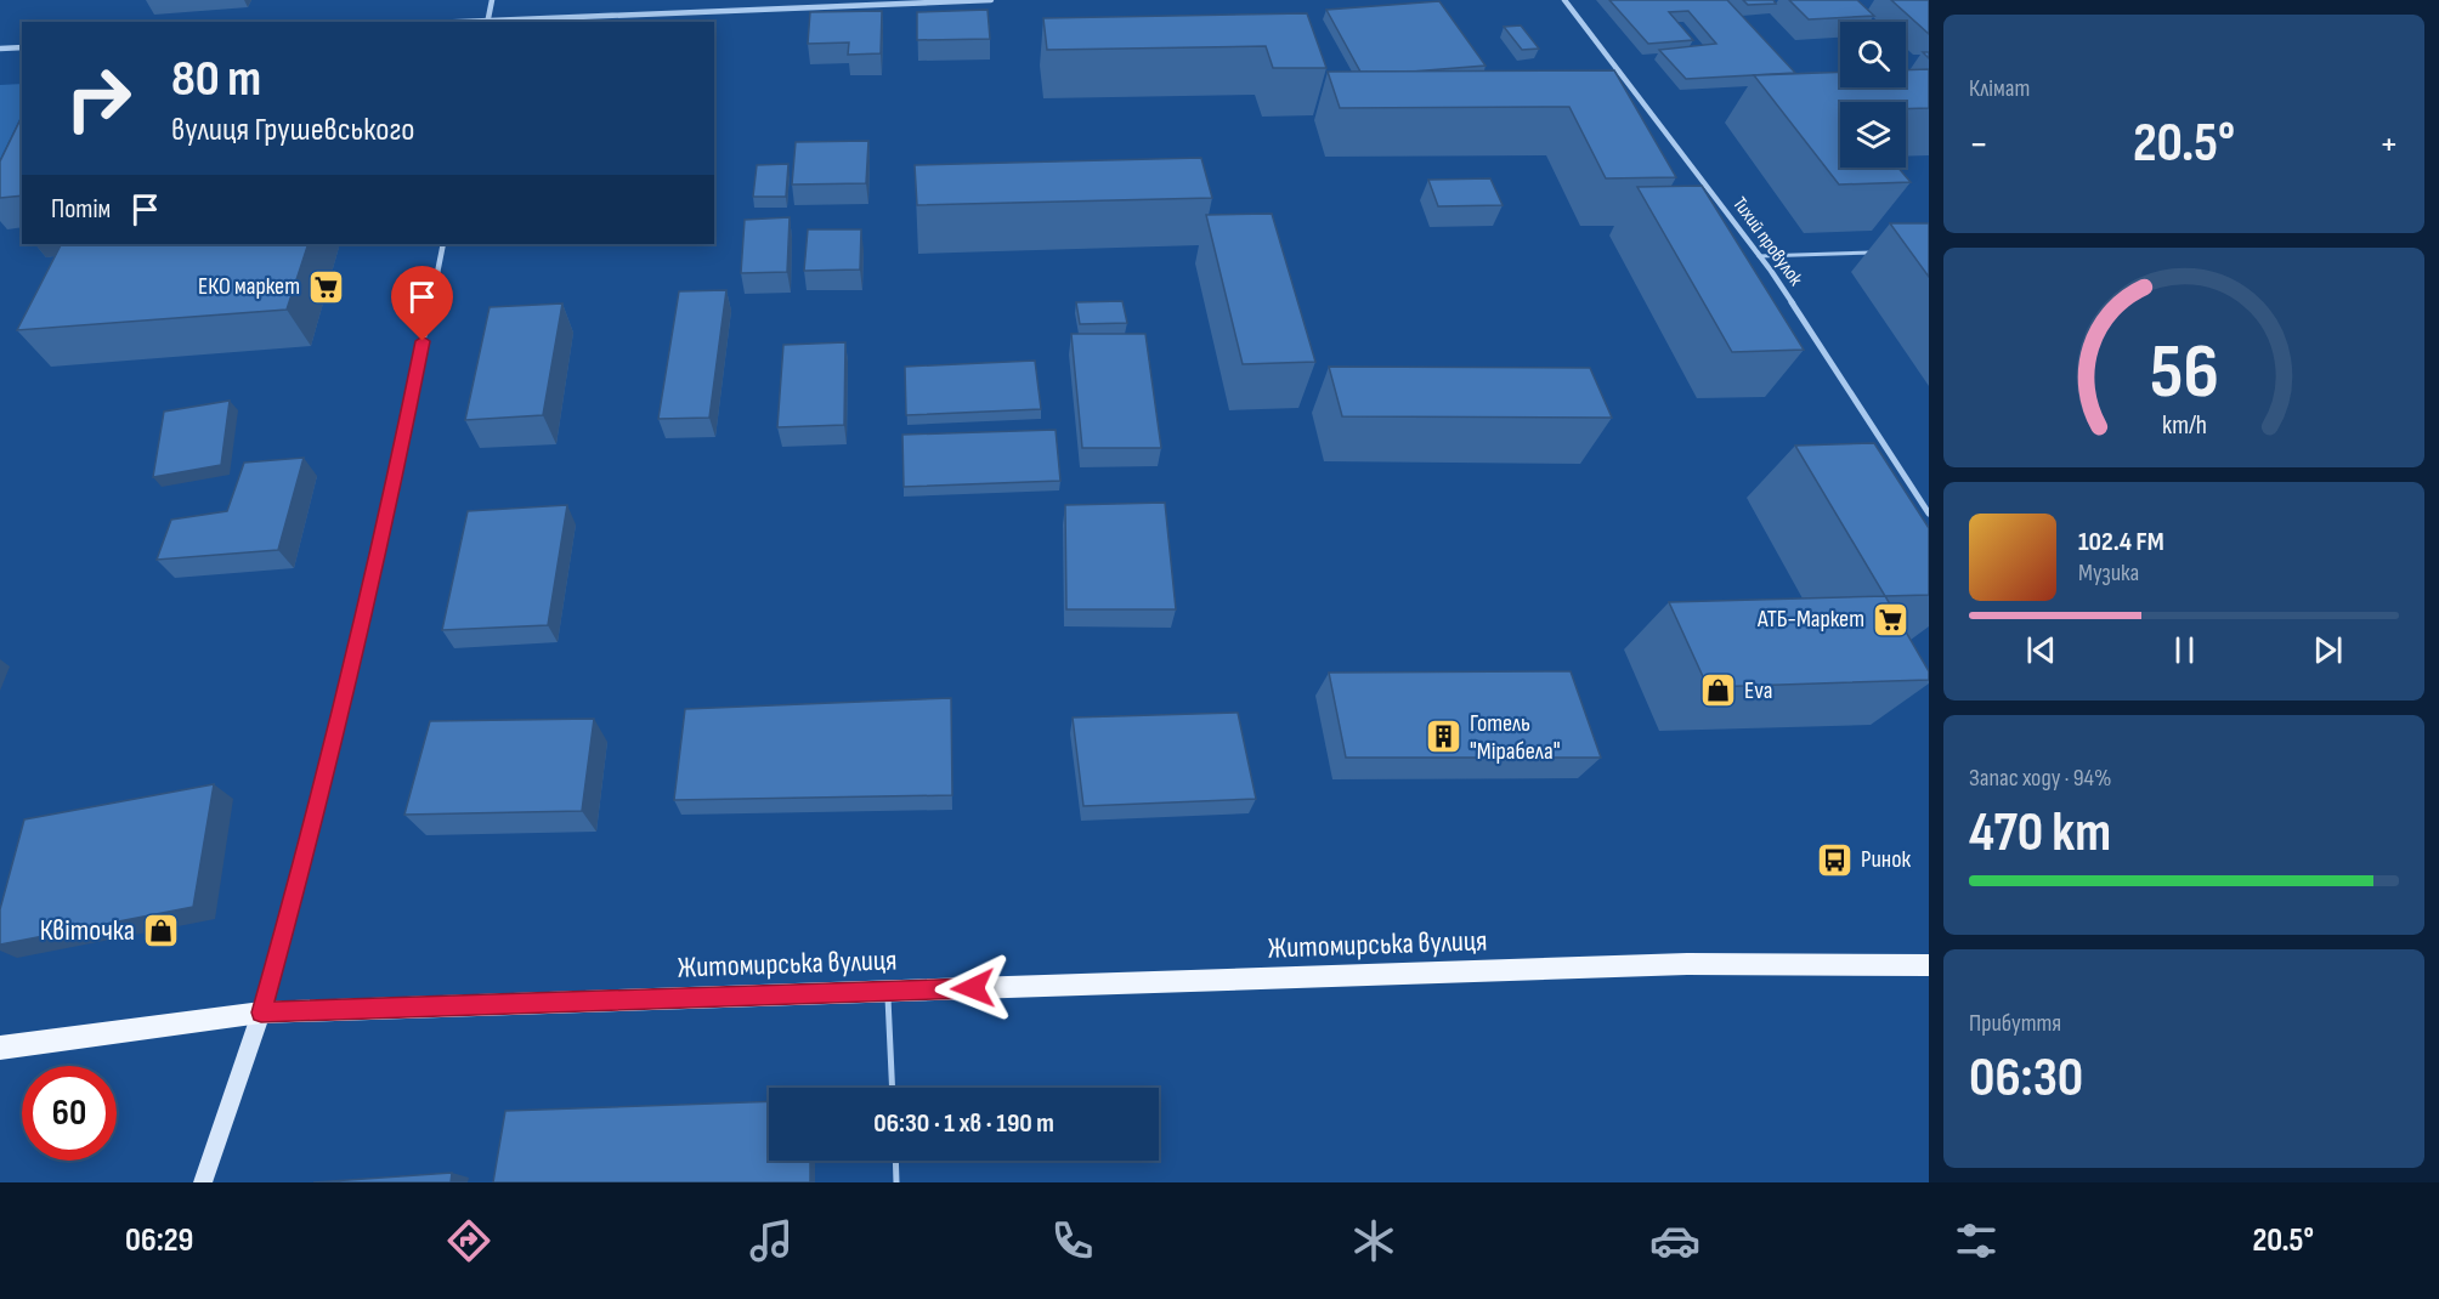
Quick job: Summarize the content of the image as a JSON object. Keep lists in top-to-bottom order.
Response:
{
  "streets": {
    "main road": ["Житомирська вулиця"],
    "street": ["Тихий провулок"]
  },
  "places": {
    "supermarket": ["ЕКО маркет", "АТБ-Маркет"],
    "shop": ["Eva", "Квіточка"],
    "building": ["Готель \"Мірабела\""],
    "bus stop": ["Ринок"]
  },
  "page": {
    "tile": [
      "Клімат",
      ["Запас ходу · 94%", "470 km"],
      ["Прибуття", "06:30"]
    ],
    "turn": ["80 m", "вулиця Грушевського"],
    "heat": ["−", "20.5°", "+"],
    "then": "Потім",
    "song": ["102.4 FM", "Музика"],
    "limit": "60",
    "trip": "06:30 · 1 хв · 190 m",
    "tabs": ["06:29", "20.5°"],
    "gauge": ["56", "km/h"]
  }
}
